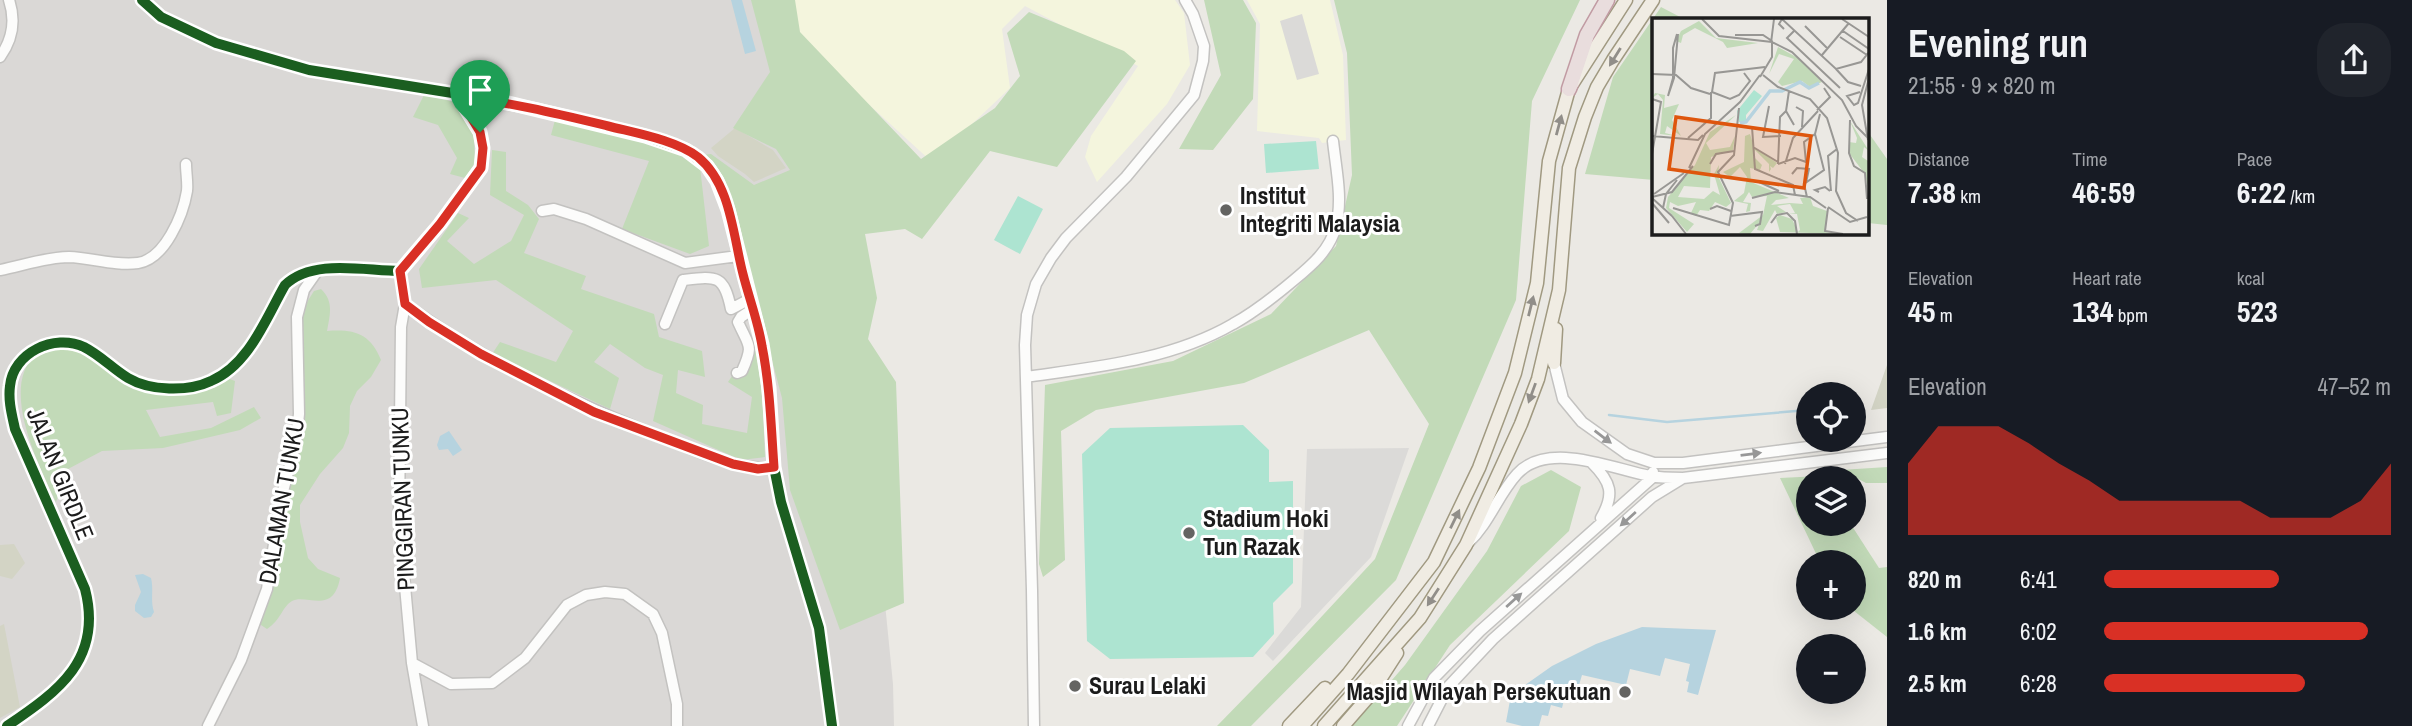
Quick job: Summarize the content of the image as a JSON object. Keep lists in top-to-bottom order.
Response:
{
  "streets": {
    "street": ["JALAN GIRDLE", "PINGGIRAN TUNKU", "DALAMAN TUNKU"]
  },
  "crossings": [
    ["JALAN GIRDLE", "PINGGIRAN TUNKU"],
    ["JALAN GIRDLE", "DALAMAN TUNKU"]
  ],
  "places": [
    "Institut Integriti Malaysia",
    "Stadium Hoki Tun Razak",
    "Surau Lelaki",
    "Masjid Wilayah Persekutuan"
  ],
  "page": {
    "heading": ["Evening run", "21:55 · 9 × 820 m"],
    "stats": [
      ["Distance", "7.38 km"],
      ["Time", "46:59"],
      ["Pace", "6:22 /km"],
      ["Elevation", "45 m"],
      ["Heart rate", "134 bpm"],
      ["kcal", "523"]
    ],
    "chart": ["Elevation", "47–52 m"],
    "map_buttons": ["+", "−"],
    "list": [
      {
        "name": "820 m",
        "note": "6:41"
      },
      {
        "name": "1.6 km",
        "note": "6:02"
      },
      {
        "name": "2.5 km",
        "note": "6:28"
      }
    ]
  }
}
